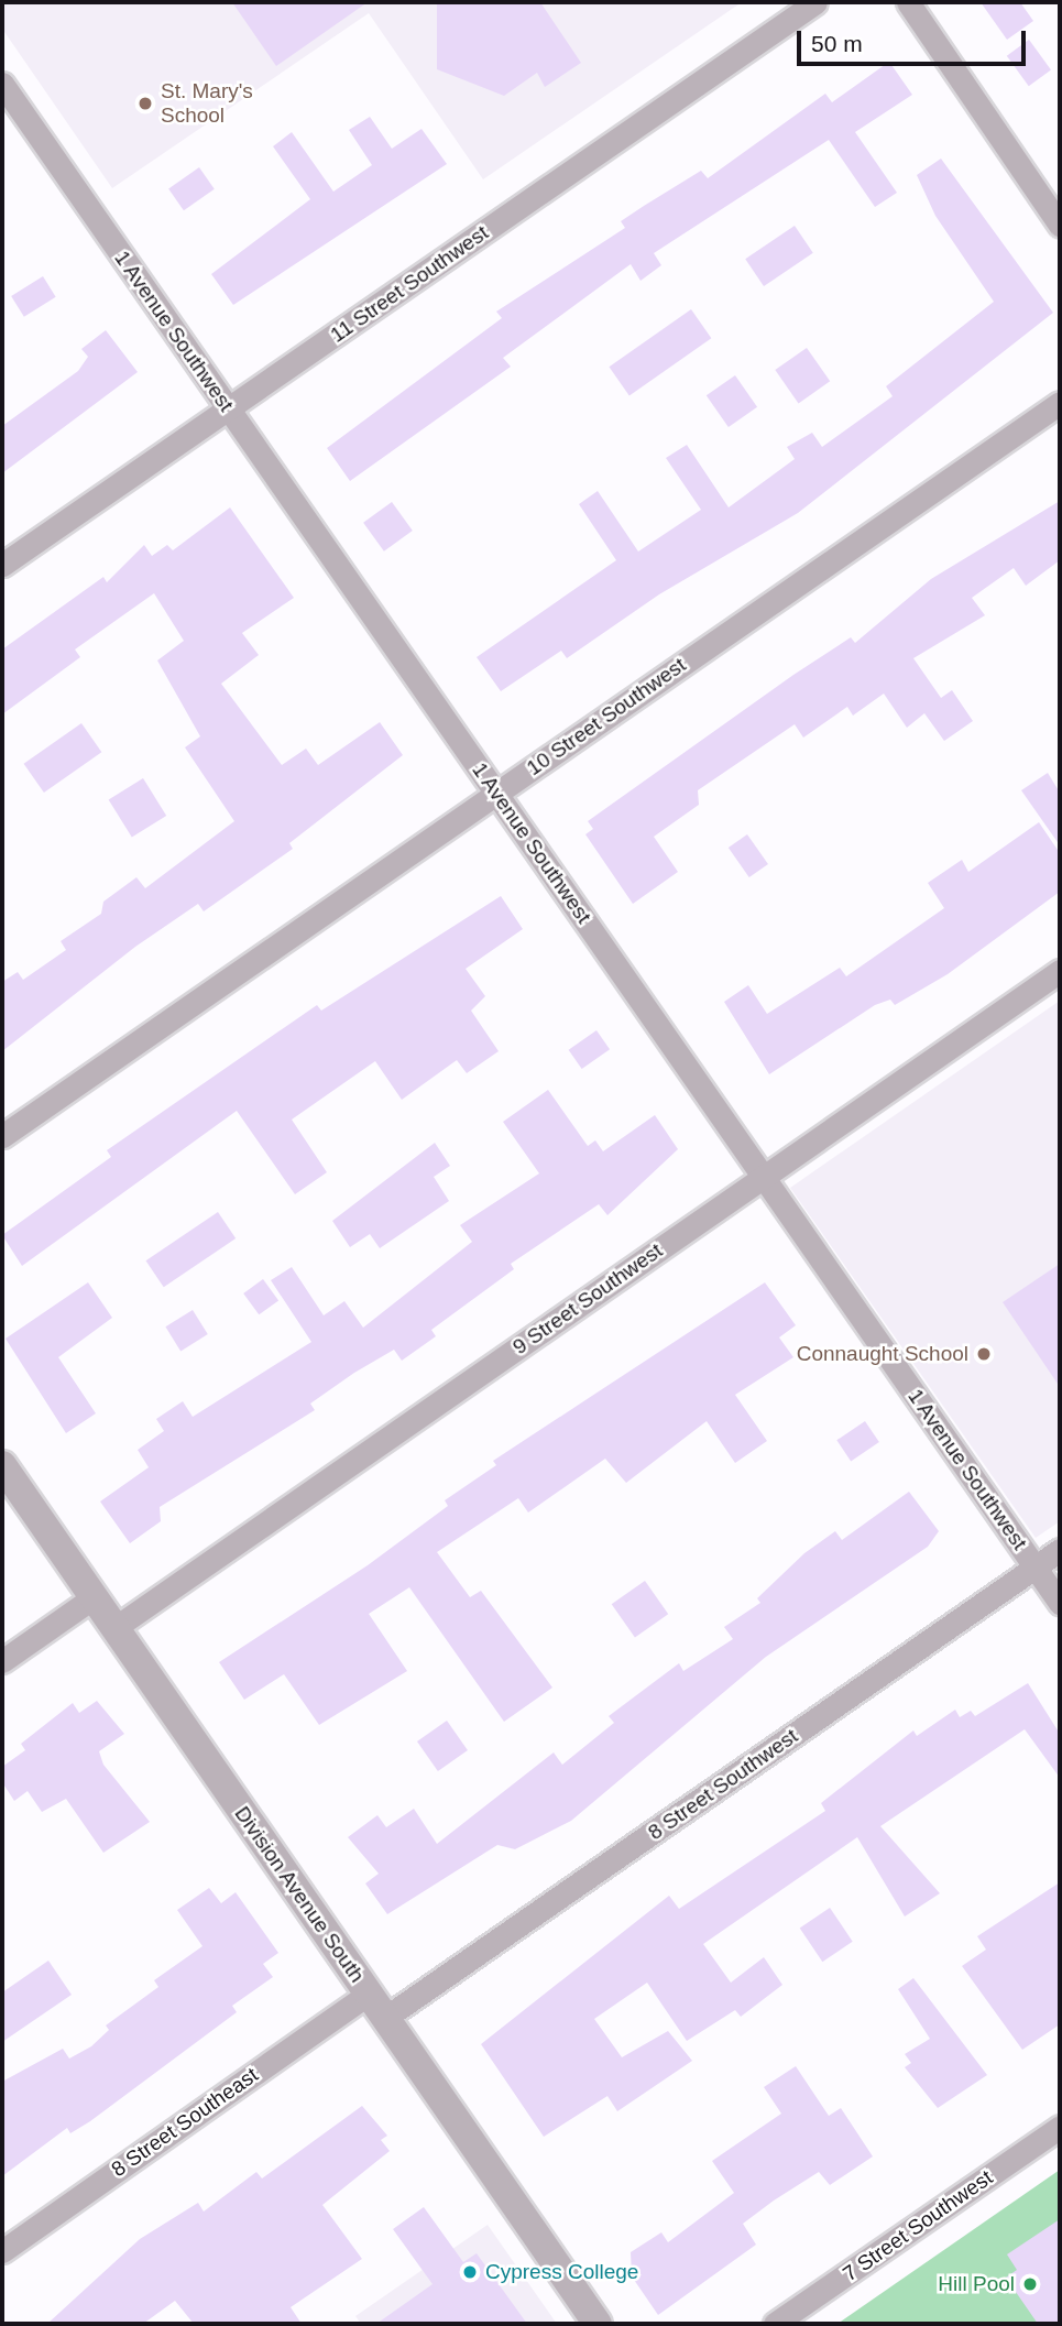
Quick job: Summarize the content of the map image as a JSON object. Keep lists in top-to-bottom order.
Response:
{
  "streets": {
    "street": [
      "11 Street Southwest",
      "1 Avenue Southwest",
      "10 Street Southwest",
      "9 Street Southwest",
      "8 Street Southwest",
      "Division Avenue South",
      "8 Street Southeast",
      "7 Street Southwest"
    ]
  },
  "crossings": [
    ["11 Street Southwest", "1 Avenue Southwest"],
    ["1 Avenue Southwest", "10 Street Southwest"],
    ["1 Avenue Southwest", "9 Street Southwest"],
    ["1 Avenue Southwest", "8 Street Southwest"],
    ["9 Street Southwest", "Division Avenue South"],
    ["8 Street Southwest", "Division Avenue South"],
    ["Division Avenue South", "8 Street Southeast"]
  ],
  "places": [
    "St. Mary's School",
    "Connaught School",
    "Cypress College",
    "Hill Pool"
  ],
  "scale_bar": "50 m"
}
